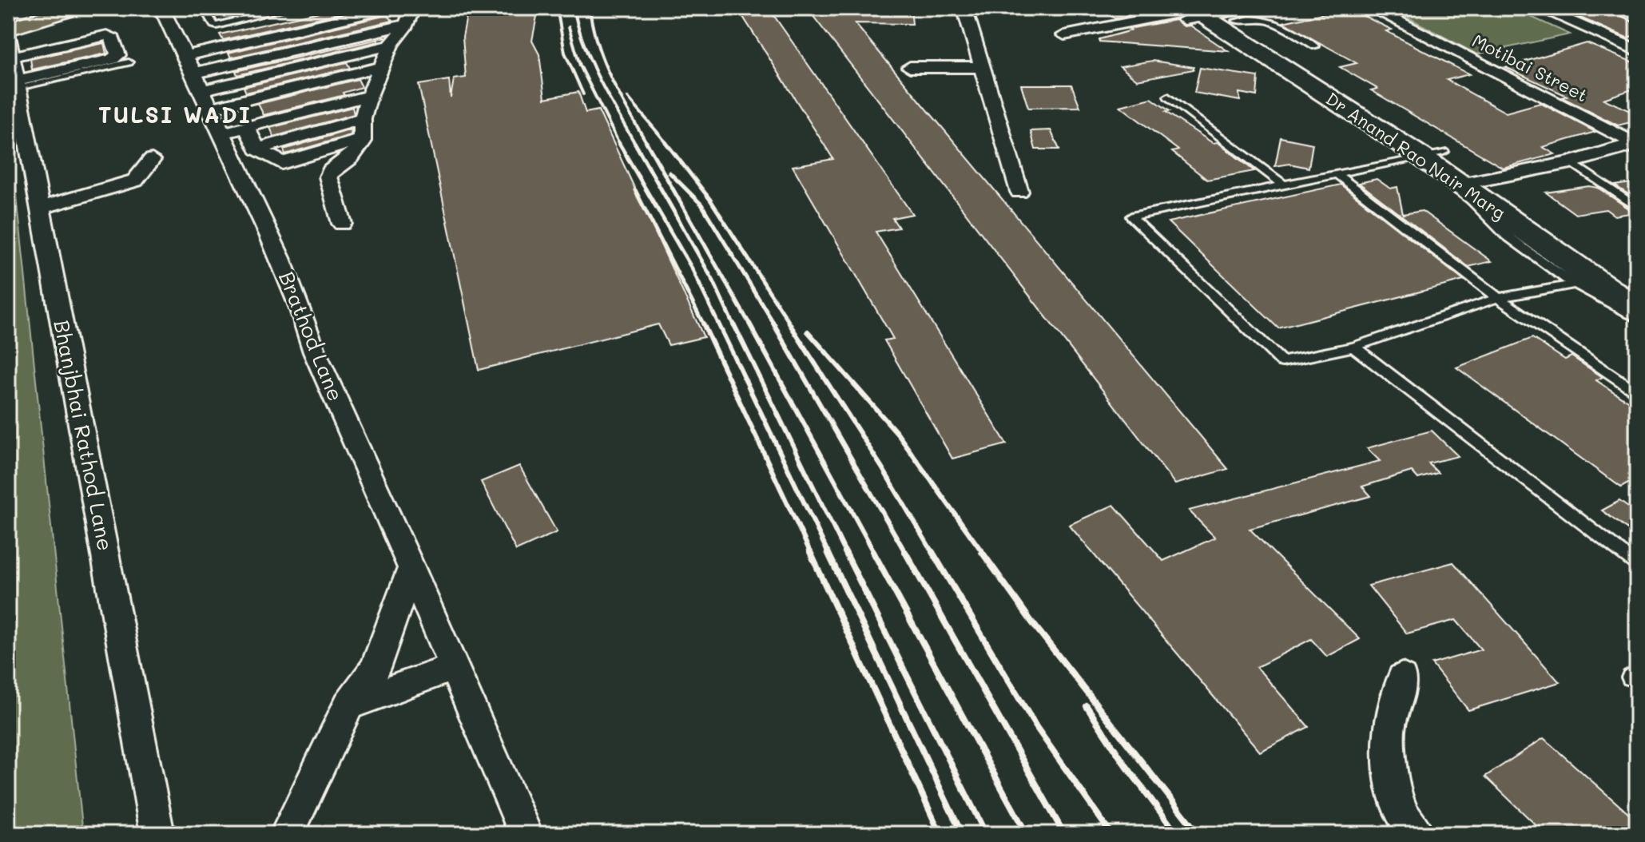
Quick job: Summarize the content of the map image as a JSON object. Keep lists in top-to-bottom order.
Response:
{
  "streets": {
    "main road": ["Dr Anand Rao Nair Marg"],
    "street": ["Motibai Street", "Brathod Lane", "Bhanjbhai Rathod Lane"]
  },
  "districts": ["TULSI WADI"]
}
